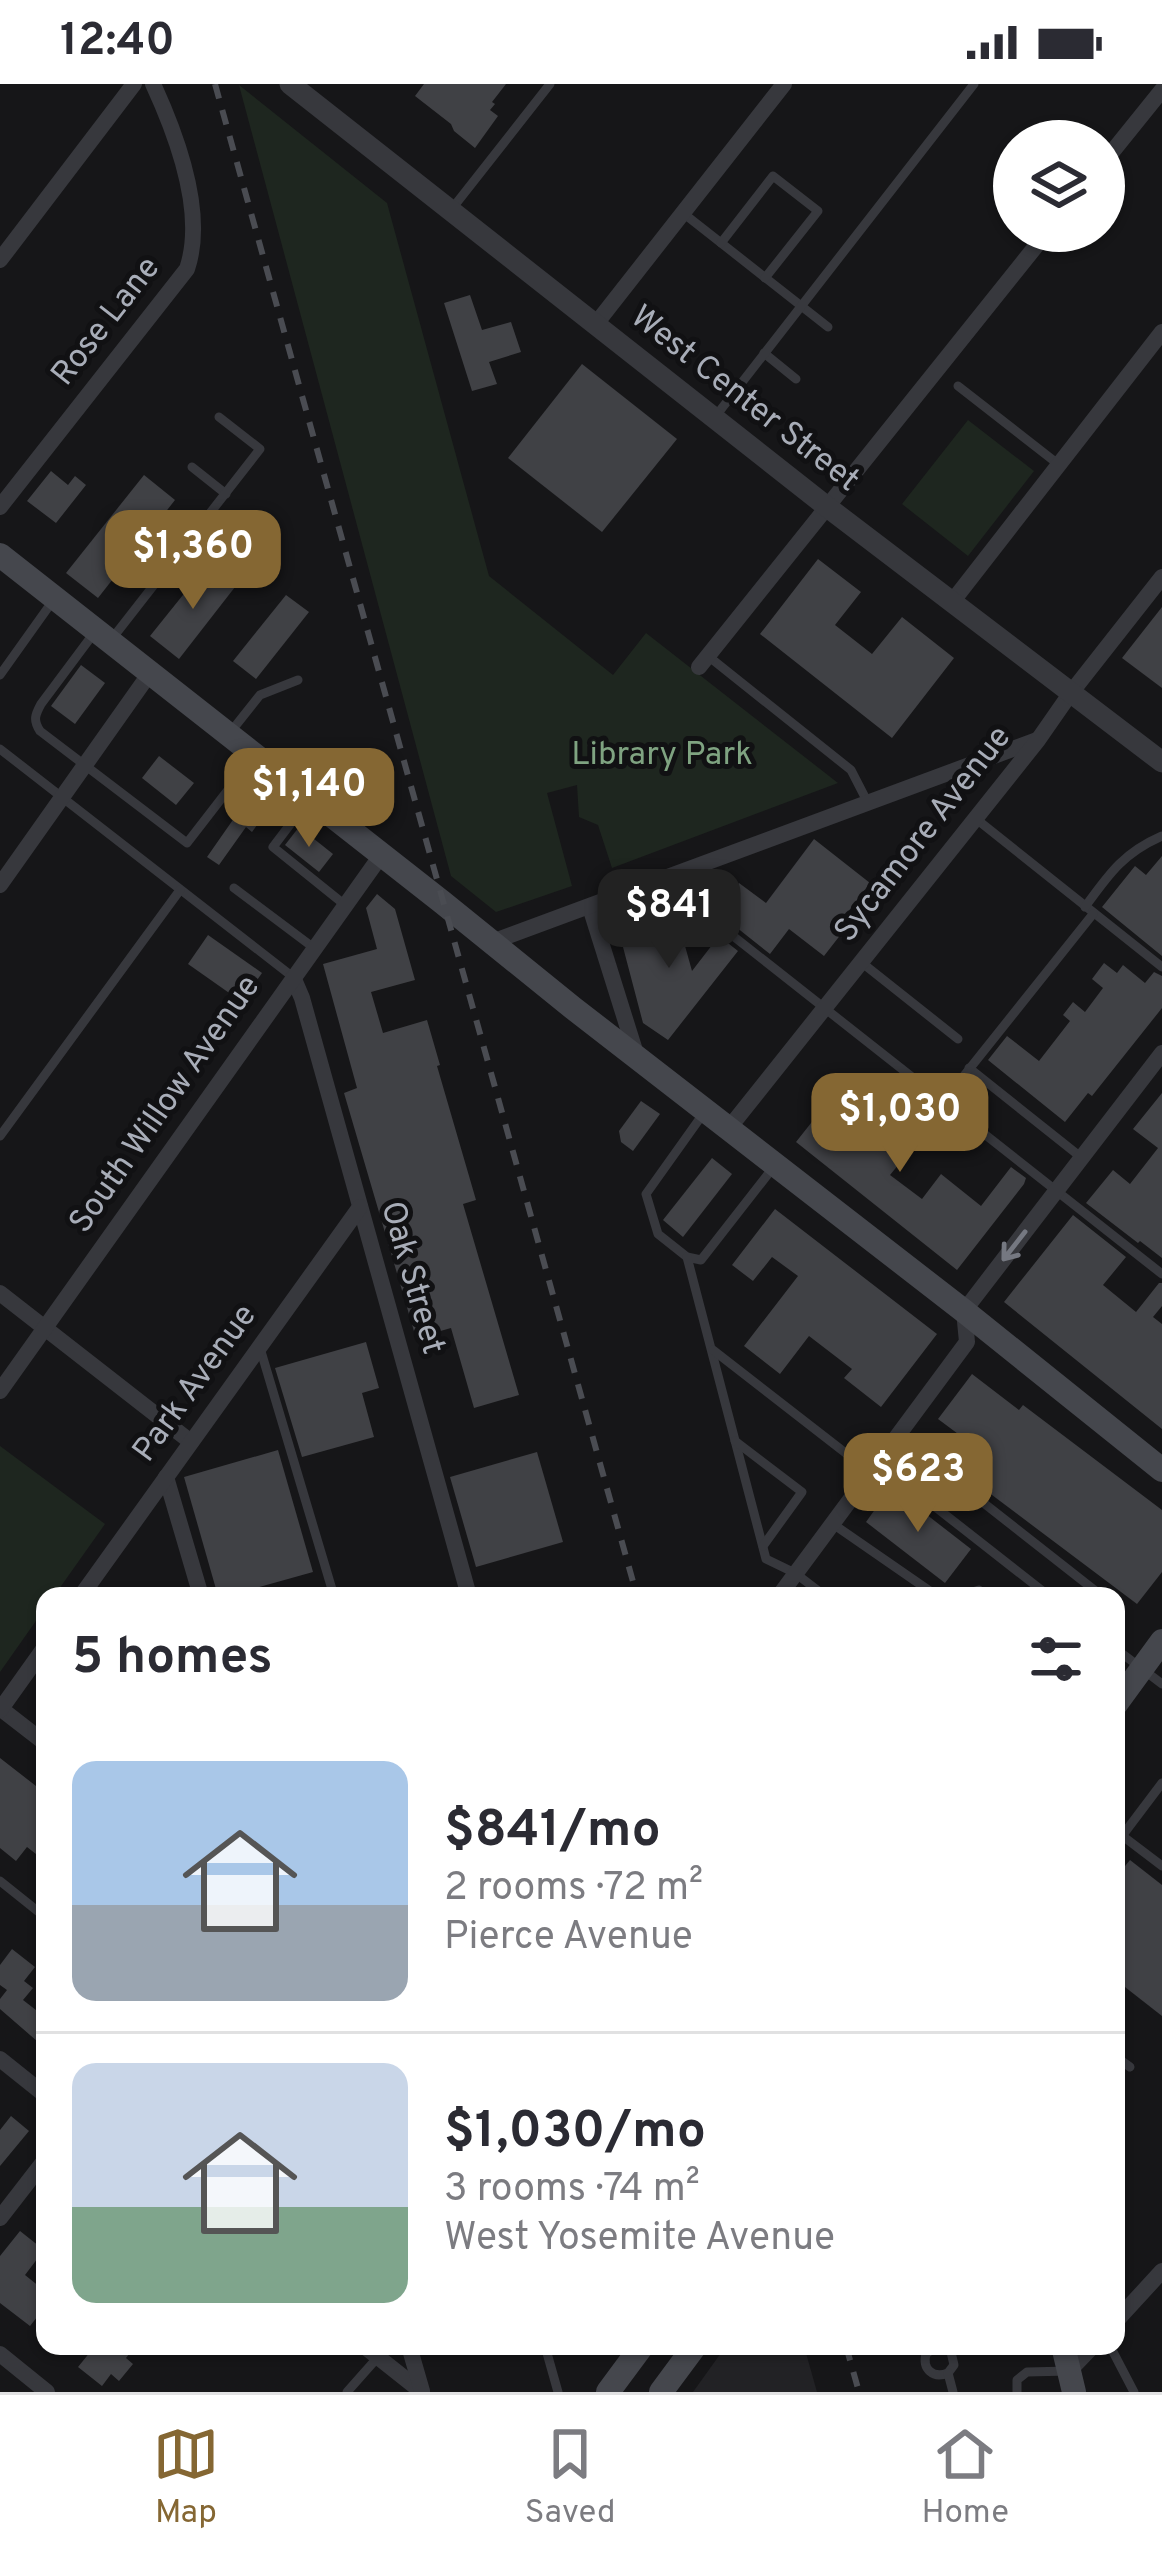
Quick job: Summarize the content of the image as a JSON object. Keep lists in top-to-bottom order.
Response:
{
  "streets": {
    "street": [
      "Rose Lane",
      "West Center Street",
      "Sycamore Avenue",
      "South Willow Avenue",
      "Oak Street",
      "Park Avenue"
    ]
  },
  "crossings": [
    ["West Center Street", "Sycamore Avenue"],
    ["South Willow Avenue", "Oak Street"],
    ["Oak Street", "Park Avenue"]
  ],
  "parks": ["Library Park"],
  "page": {
    "status": "12:40",
    "price": [
      "$1,360",
      "$1,140",
      "$841",
      "$1,030",
      "$623"
    ],
    "heading": "5 homes",
    "list": [
      {
        "name": "$841/mo",
        "note": "2 rooms · 72 m² · Pierce Avenue"
      },
      {
        "name": "$1,030/mo",
        "note": "3 rooms · 74 m² · West Yosemite Avenue"
      }
    ],
    "tabs": ["Map", "Saved", "Home"]
  }
}
